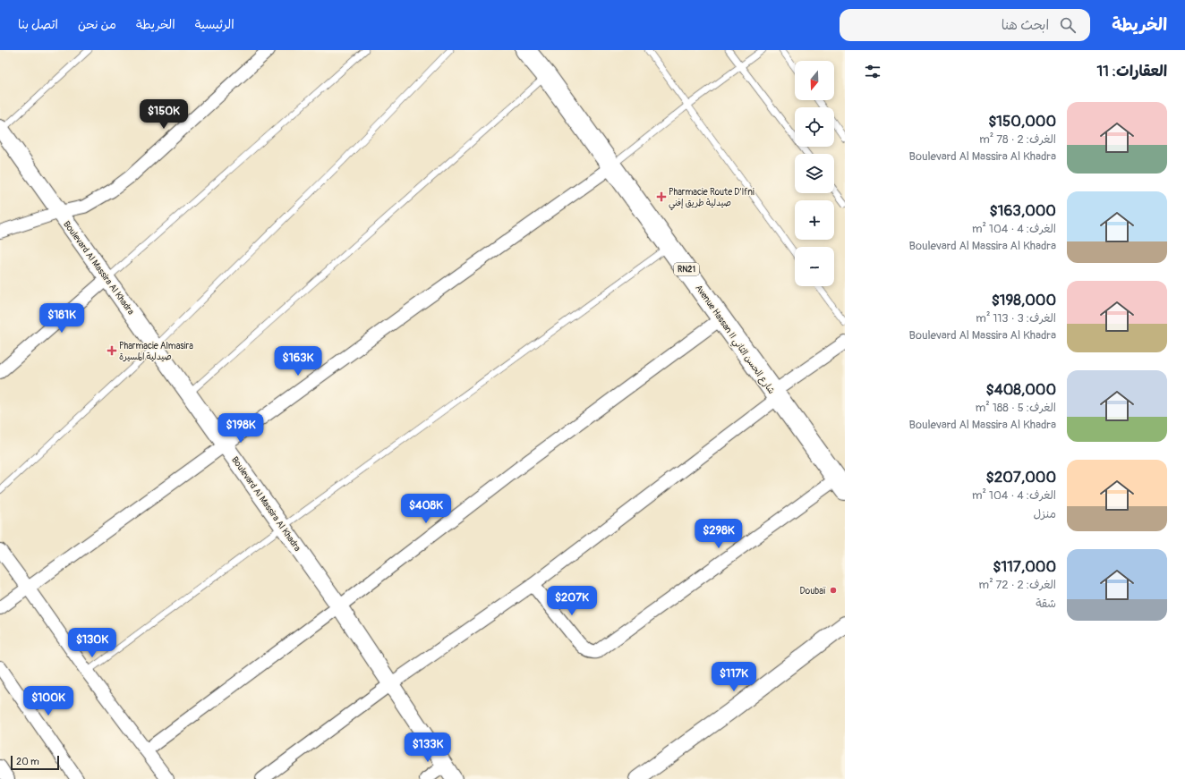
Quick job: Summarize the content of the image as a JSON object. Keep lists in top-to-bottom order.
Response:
{
  "streets": {
    "main road": ["RN21", "Avenue Hassan II شارع الحسن الثاني"],
    "street": ["Boulevard Al Massira Al Khadra"]
  },
  "places": {
    "health": ["Pharmacie Route D'Ifni صيدلية طريق إفني", "Pharmacie Almasira صيدلية المسيرة"],
    "other": ["Doubaï"]
  },
  "scale_bar": "20 m",
  "north": "bottom",
  "page": {
    "header": "الخريطة",
    "search": "ابحث هنا",
    "nav": [
      "الرئيسية",
      "الخريطة",
      "من نحن",
      "اتصل بنا"
    ],
    "heading": "العقارات: 11",
    "map_buttons": ["+", "−"],
    "list": [
      {
        "name": "$150,000",
        "note": "الغرف: 2 · 78 m² · Boulevard Al Massira Al Khadra"
      },
      {
        "name": "$163,000",
        "note": "الغرف: 4 · 104 m² · Boulevard Al Massira Al Khadra"
      },
      {
        "name": "$198,000",
        "note": "الغرف: 3 · 113 m² · Boulevard Al Massira Al Khadra"
      },
      {
        "name": "$408,000",
        "note": "الغرف: 5 · 188 m² · Boulevard Al Massira Al Khadra"
      },
      {
        "name": "$207,000",
        "note": "الغرف: 4 · 104 m² · منزل"
      },
      {
        "name": "$117,000",
        "note": "الغرف: 2 · 72 m² · شقة"
      }
    ],
    "price": [
      "$150K",
      "$181K",
      "$163K",
      "$198K",
      "$408K",
      "$298K",
      "$207K",
      "$130K",
      "$117K",
      "$100K",
      "$133K"
    ],
    "scale": "20 m"
  }
}
